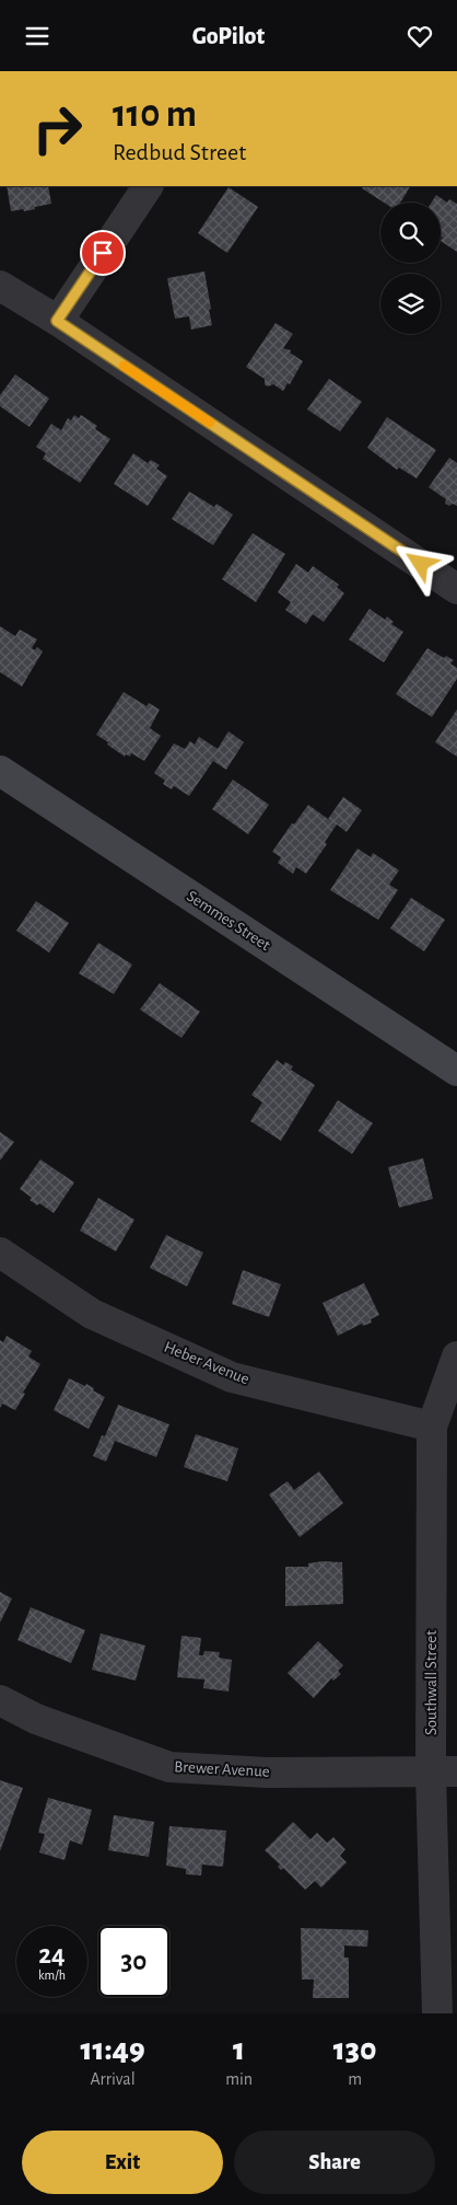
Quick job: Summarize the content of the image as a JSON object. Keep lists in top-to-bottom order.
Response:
{
  "streets": {
    "main road": ["Semmes Street"],
    "street": ["Heber Avenue", "Southwall Street", "Brewer Avenue"]
  },
  "crossings": [
    ["Heber Avenue", "Southwall Street"],
    ["Southwall Street", "Brewer Avenue"]
  ],
  "page": {
    "header": "GoPilot",
    "turn": ["110 m", "Redbud Street"],
    "speed": "24 km/h",
    "limit": "30",
    "eta": [
      "11:49",
      "Arrival",
      "1",
      "min",
      "130",
      "m"
    ],
    "buttons": ["Exit", "Share"]
  }
}
